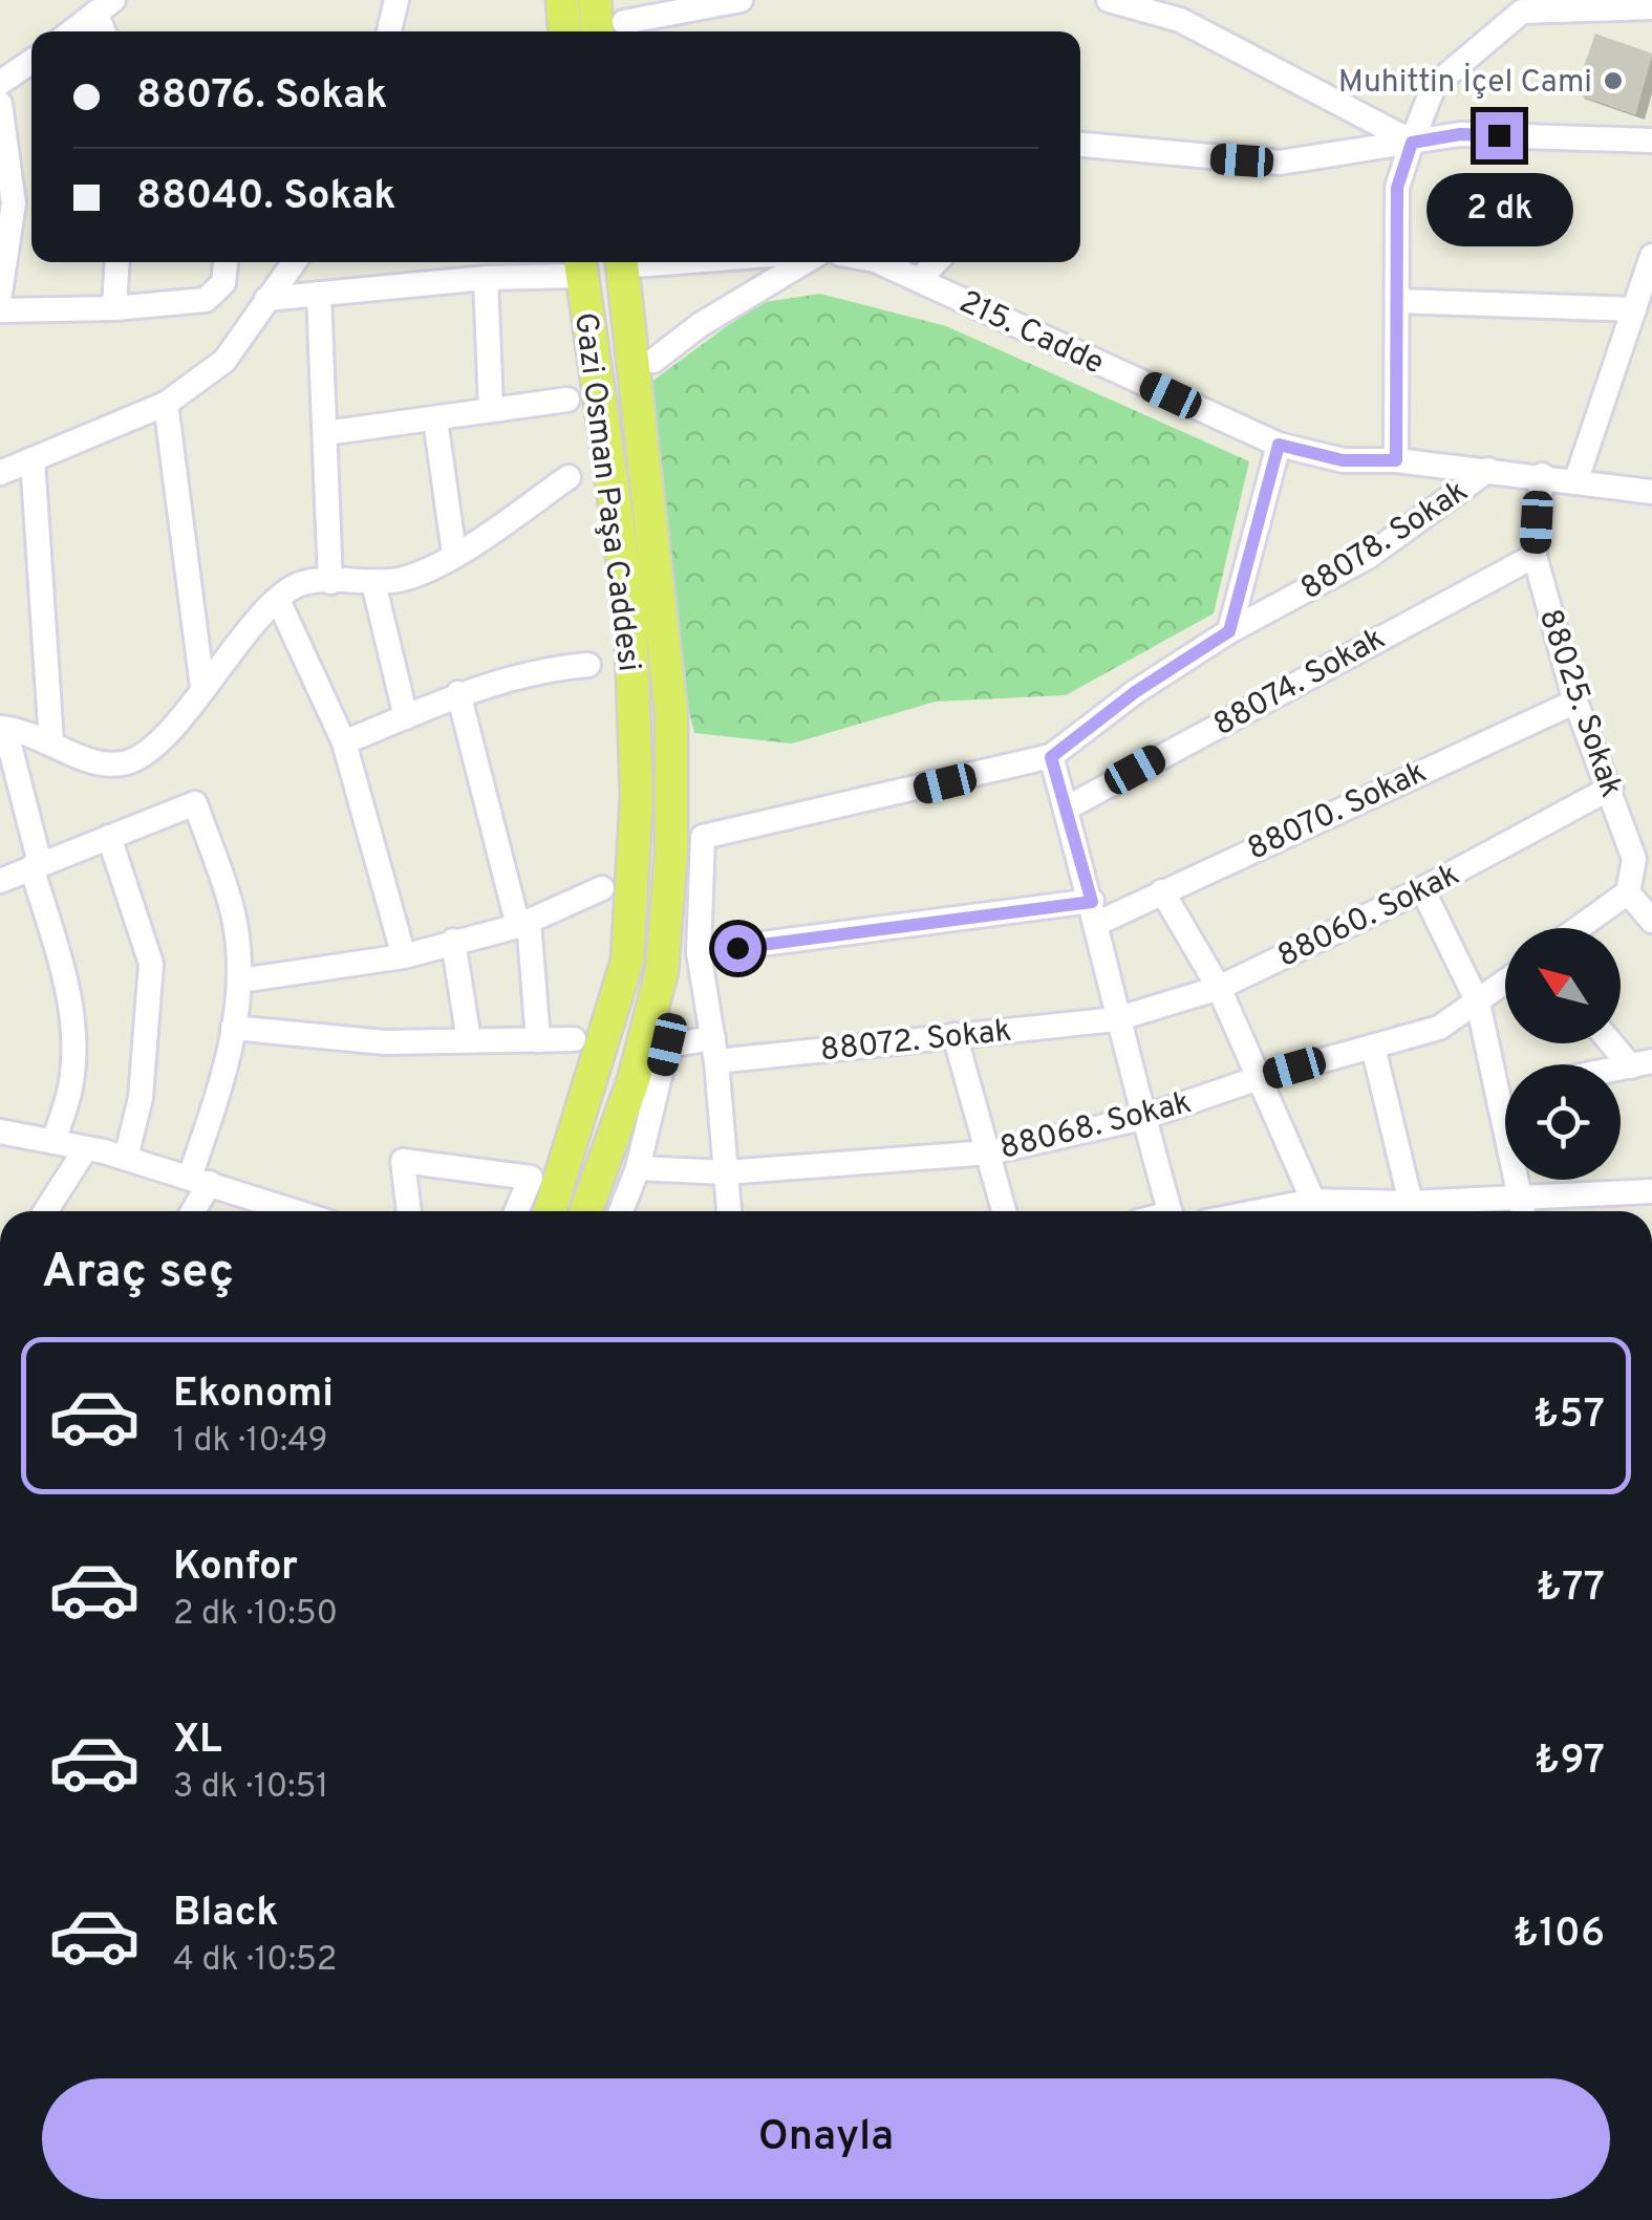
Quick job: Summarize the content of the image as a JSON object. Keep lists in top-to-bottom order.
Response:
{
  "streets": {
    "main road": ["Gazi Osman Paşa Caddesi"],
    "street": [
      "215. Cadde",
      "88078. Sokak",
      "88074. Sokak",
      "88025. Sokak",
      "88070. Sokak",
      "88060. Sokak",
      "88072. Sokak",
      "88068. Sokak"
    ]
  },
  "crossings": [
    ["215. Cadde", "88078. Sokak"],
    ["215. Cadde", "88025. Sokak"],
    ["88078. Sokak", "88070. Sokak"],
    ["88074. Sokak", "88025. Sokak"],
    ["88025. Sokak", "88070. Sokak"],
    ["88025. Sokak", "88060. Sokak"],
    ["88060. Sokak", "88072. Sokak"],
    ["88072. Sokak", "88068. Sokak"]
  ],
  "places": ["Muhittin İçel Cami"],
  "north": "top left",
  "page": {
    "banner": ["88076. Sokak", "88040. Sokak"],
    "bubble": "2 dk",
    "heading": "Araç seç",
    "list": [
      {
        "name": "Ekonomi",
        "note": "1 dk · 10:49",
        "value": "₺57"
      },
      {
        "name": "Konfor",
        "note": "2 dk · 10:50",
        "value": "₺77"
      },
      {
        "name": "XL",
        "note": "3 dk · 10:51",
        "value": "₺97"
      },
      {
        "name": "Black",
        "note": "4 dk · 10:52",
        "value": "₺106"
      }
    ],
    "buttons": "Onayla"
  }
}
